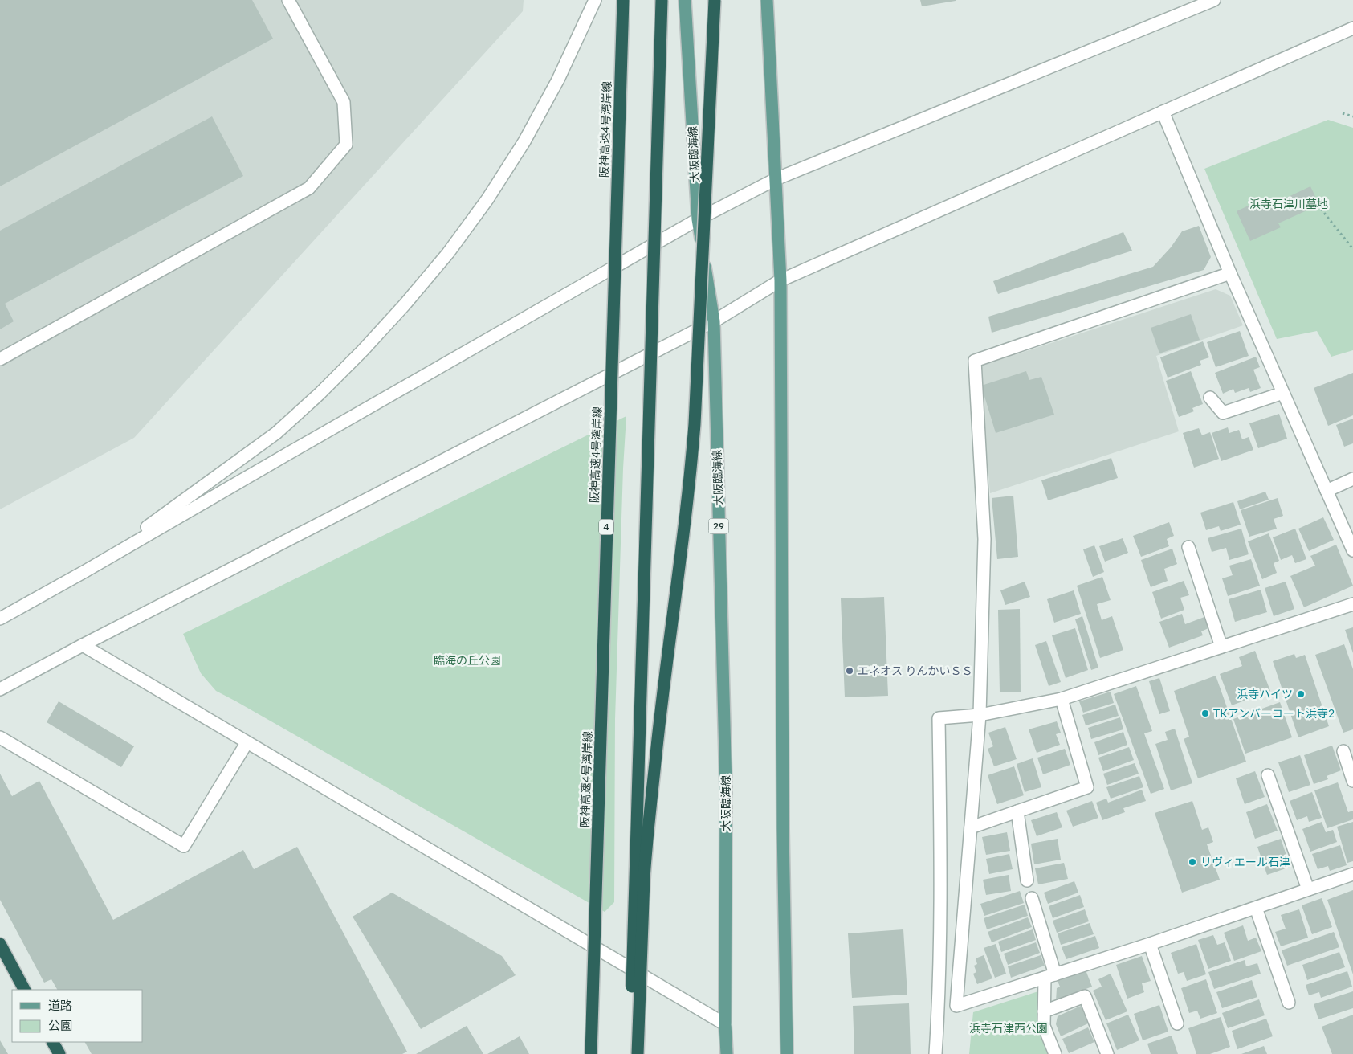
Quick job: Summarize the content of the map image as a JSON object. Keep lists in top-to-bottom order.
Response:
{
  "streets": {
    "highway": ["阪神高速4号湾岸線", "4"],
    "main road": ["大阪臨海線", "29"]
  },
  "parks": ["浜寺石津川墓地", "臨海の丘公園", "浜寺石津西公園"],
  "places": [
    "エネオス りんかいＳＳ",
    "浜寺ハイツ",
    "TKアンバーコート浜寺2",
    "リヴィエール石津"
  ],
  "legend": ["道路", "公園"]
}
